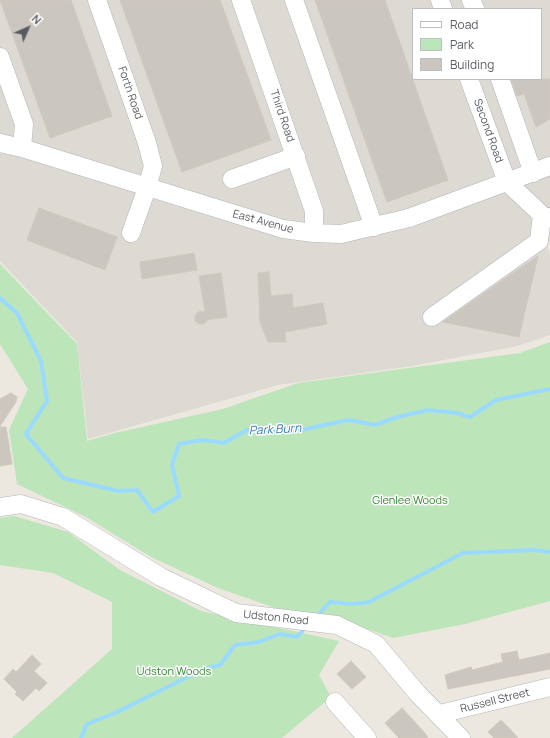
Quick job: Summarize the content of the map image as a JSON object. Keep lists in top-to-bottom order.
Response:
{
  "streets": {
    "street": [
      "Forth Road",
      "Third Road",
      "Second Road",
      "East Avenue",
      "Udston Road",
      "Russell Street"
    ]
  },
  "crossings": [
    ["Forth Road", "East Avenue"],
    ["Third Road", "East Avenue"],
    ["Second Road", "East Avenue"],
    ["Udston Road", "Russell Street"]
  ],
  "water": ["Park Burn"],
  "parks": ["Glenlee Woods", "Udston Woods"],
  "legend": ["Road", "Park", "Building"],
  "north": "top right"
}
